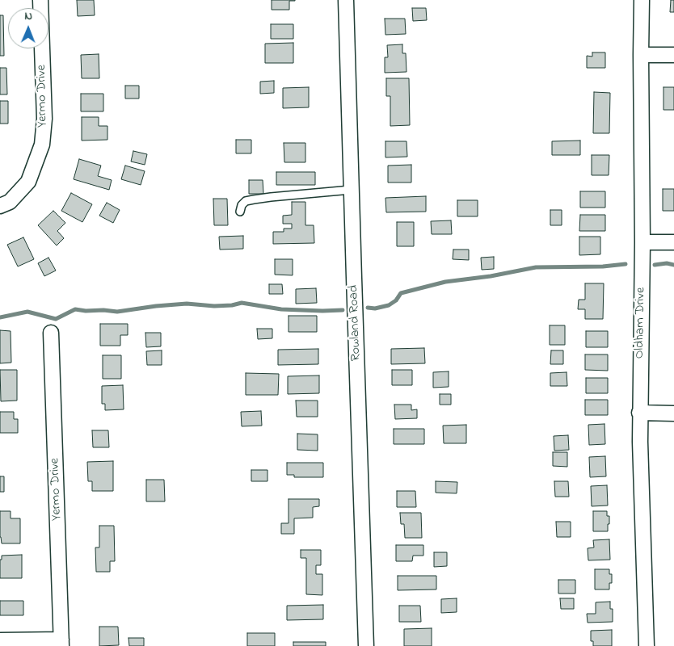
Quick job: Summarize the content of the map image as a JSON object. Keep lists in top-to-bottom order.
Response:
{
  "streets": {
    "street": ["Yermo Drive", "Rowland Road", "Oldham Drive"]
  },
  "north": "top"
}
